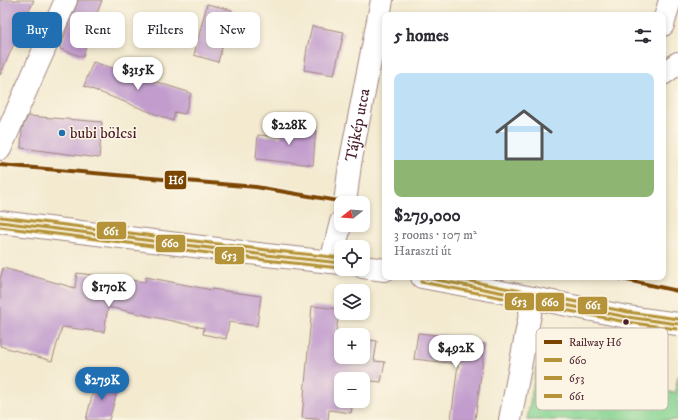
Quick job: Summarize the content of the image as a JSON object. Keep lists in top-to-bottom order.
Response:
{
  "streets": {
    "street": ["Tájkép utca"]
  },
  "places": ["bubi bölcsi"],
  "lines": [
    "rail line H6",
    "transit line 661",
    "transit line 660",
    "transit line 653"
  ],
  "legend": [
    "Railway H6",
    "660",
    "653",
    "661"
  ],
  "north": "left",
  "page": {
    "chip": [
      "Buy",
      "Rent",
      "Filters",
      "New"
    ],
    "heading": "5 homes",
    "price": [
      "$315K",
      "$228K",
      "$170K",
      "$492K",
      "$279K"
    ],
    "list": [
      {
        "name": "$279,000",
        "note": "3 rooms · 107 m² · Haraszti út"
      }
    ],
    "map_buttons": ["+", "−"]
  }
}
